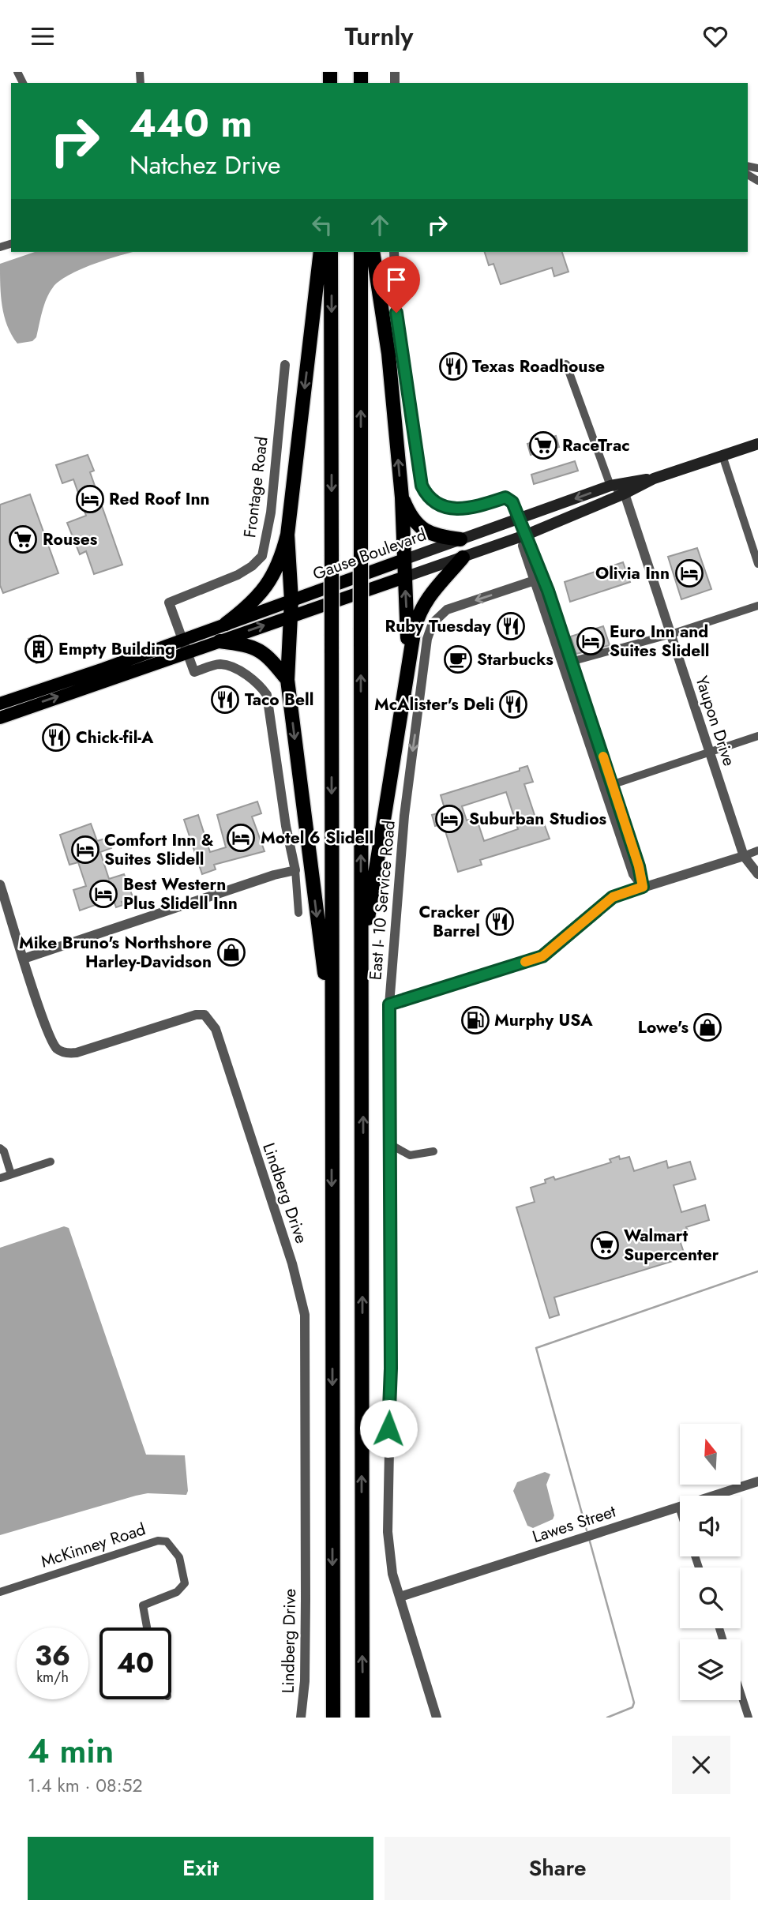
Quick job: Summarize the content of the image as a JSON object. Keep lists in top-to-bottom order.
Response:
{
  "streets": {
    "main road": ["Gause Boulevard"],
    "street": [
      "Frontage Road",
      "Yaupon Drive",
      "East I- 10 Service Road",
      "Lindberg Drive",
      "Lawes Street",
      "McKinney Road"
    ]
  },
  "crossings": [
    ["Frontage Road", "Gause Boulevard"],
    ["Gause Boulevard", "Yaupon Drive"],
    ["East I- 10 Service Road", "Lawes Street"]
  ],
  "one_way": ["East I- 10 Service Road"],
  "places": {
    "restaurant": [
      "Texas Roadhouse",
      "Ruby Tuesday",
      "Taco Bell",
      "McAlister's Deli",
      "Chick-fil-A",
      "Cracker Barrel"
    ],
    "supermarket": ["RaceTrac", "Rouses", "Walmart Supercenter"],
    "hotel": [
      "Red Roof Inn",
      "Olivia Inn",
      "Euro Inn and Suites Slidell",
      "Suburban Studios",
      "Motel 6 Slidell",
      "Comfort Inn & Suites Slidell",
      "Best Western Plus Slidell Inn"
    ],
    "building": ["Empty Building"],
    "cafe": ["Starbucks"],
    "shop": ["Mike Bruno's Northshore Harley-Davidson", "Lowe's"],
    "fuel station": ["Murphy USA"]
  },
  "north": "top",
  "page": {
    "header": "Turnly",
    "turn": ["440 m", "Natchez Drive"],
    "speed": "36 km/h",
    "limit": "40",
    "heading": ["4 min", "1.4 km · 08:52"],
    "buttons": ["Exit", "Share"]
  }
}
